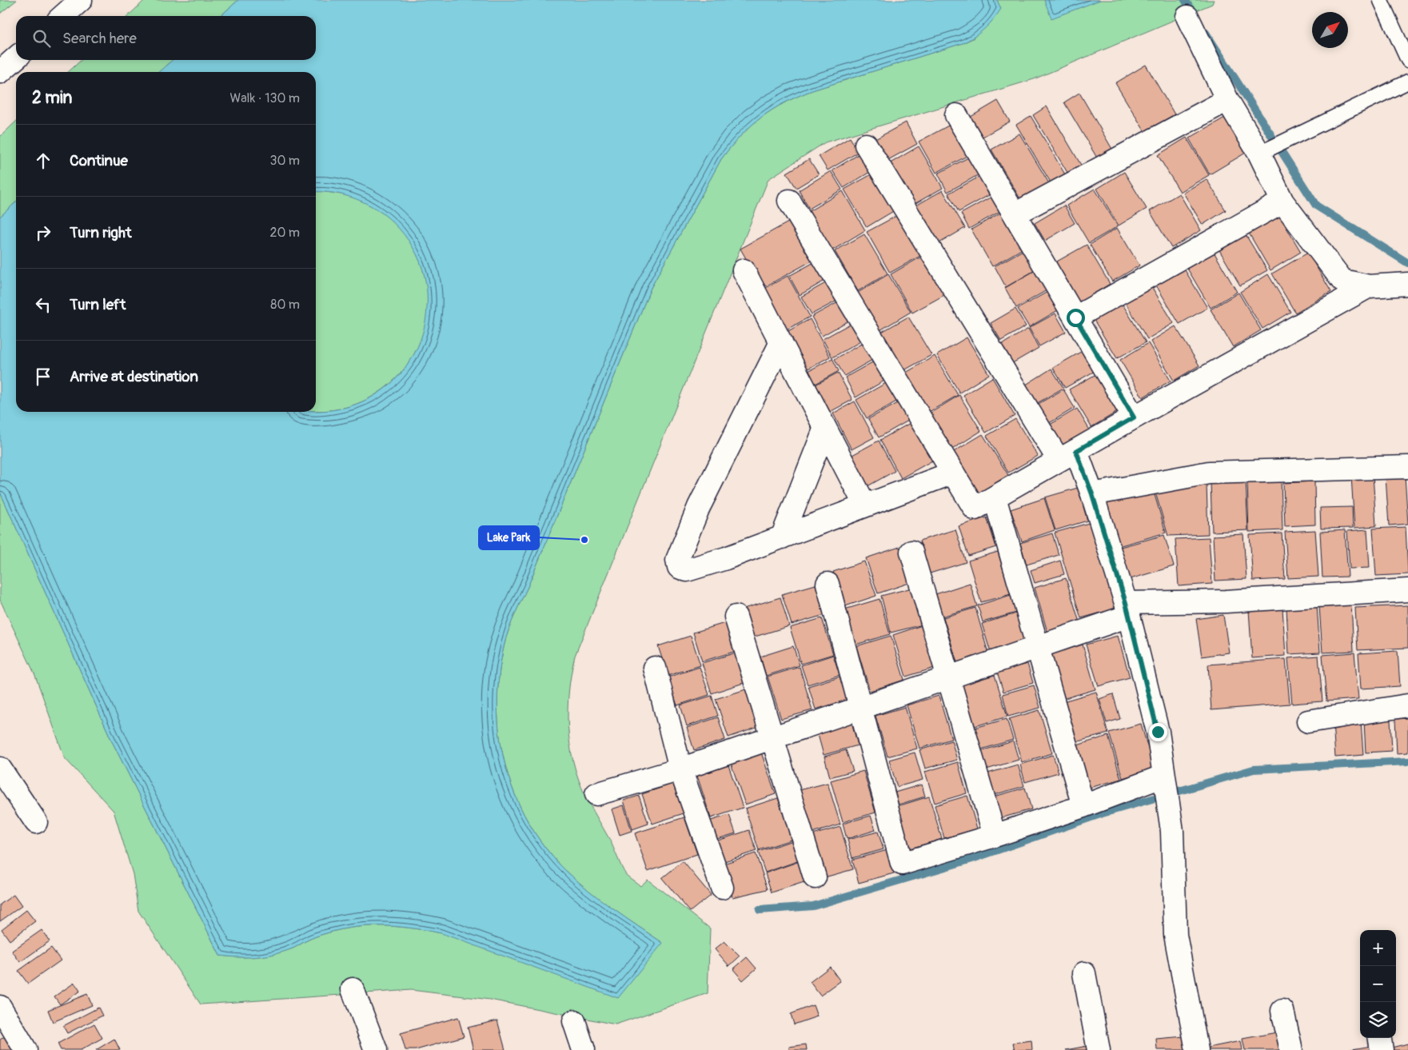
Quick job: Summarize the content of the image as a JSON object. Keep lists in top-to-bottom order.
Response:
{
  "places": ["Lake Park"],
  "north": "top right",
  "page": {
    "search": "Search here",
    "heading": ["2 min", "Walk · 130 m"],
    "list": [
      ["Continue", "30 m"],
      ["Turn right", "20 m"],
      ["Turn left", "80 m"],
      "Arrive at destination"
    ],
    "map_buttons": ["+", "−"]
  }
}
